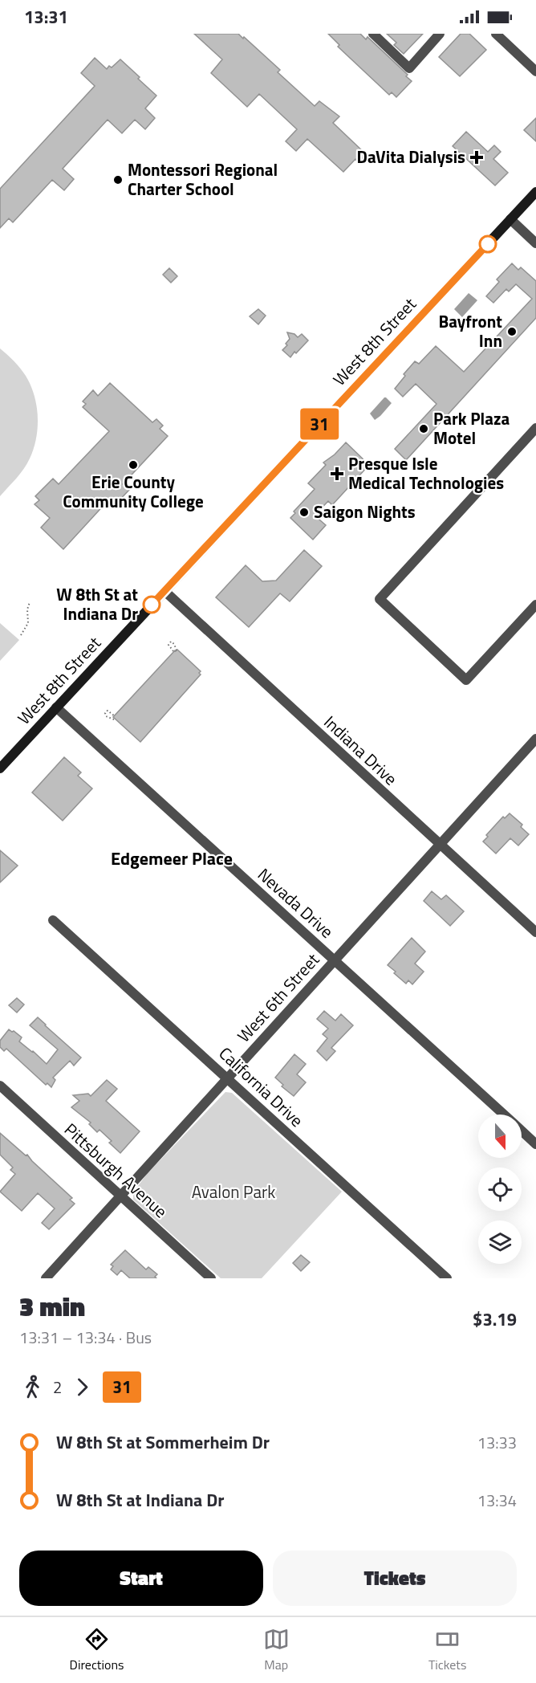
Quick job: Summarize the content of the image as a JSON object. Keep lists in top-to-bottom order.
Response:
{
  "streets": {
    "main road": ["West 8th Street"],
    "street": [
      "Indiana Drive",
      "Nevada Drive",
      "West 6th Street",
      "California Drive",
      "Pittsburgh Avenue"
    ]
  },
  "crossings": [
    ["West 8th Street", "Indiana Drive"],
    ["West 8th Street", "Nevada Drive"],
    ["Indiana Drive", "West 6th Street"],
    ["Nevada Drive", "West 6th Street"],
    ["West 6th Street", "California Drive"],
    ["West 6th Street", "Pittsburgh Avenue"]
  ],
  "districts": ["Edgemeer Place"],
  "parks": ["Avalon Park"],
  "places": {
    "health": ["DaVita Dialysis", "Presque Isle Medical Technologies"],
    "other": [
      "Montessori Regional Charter School",
      "Bayfront Inn",
      "Park Plaza Motel",
      "Erie County Community College",
      "Saigon Nights",
      "W 8th St at Indiana Dr"
    ]
  },
  "lines": ["bus line 31"],
  "north": "bottom",
  "page": {
    "status": "13:31",
    "on_map": "31",
    "heading": ["3 min", "13:31 – 13:34 · Bus", "$3.19"],
    "legs": ["2", "31"],
    "list": [
      {
        "name": "W 8th St at Sommerheim Dr",
        "value": "13:33"
      },
      {
        "name": "W 8th St at Indiana Dr",
        "value": "13:34"
      }
    ],
    "buttons": ["Start", "Tickets"],
    "tabs": ["Directions", "Map", "Tickets"]
  }
}
